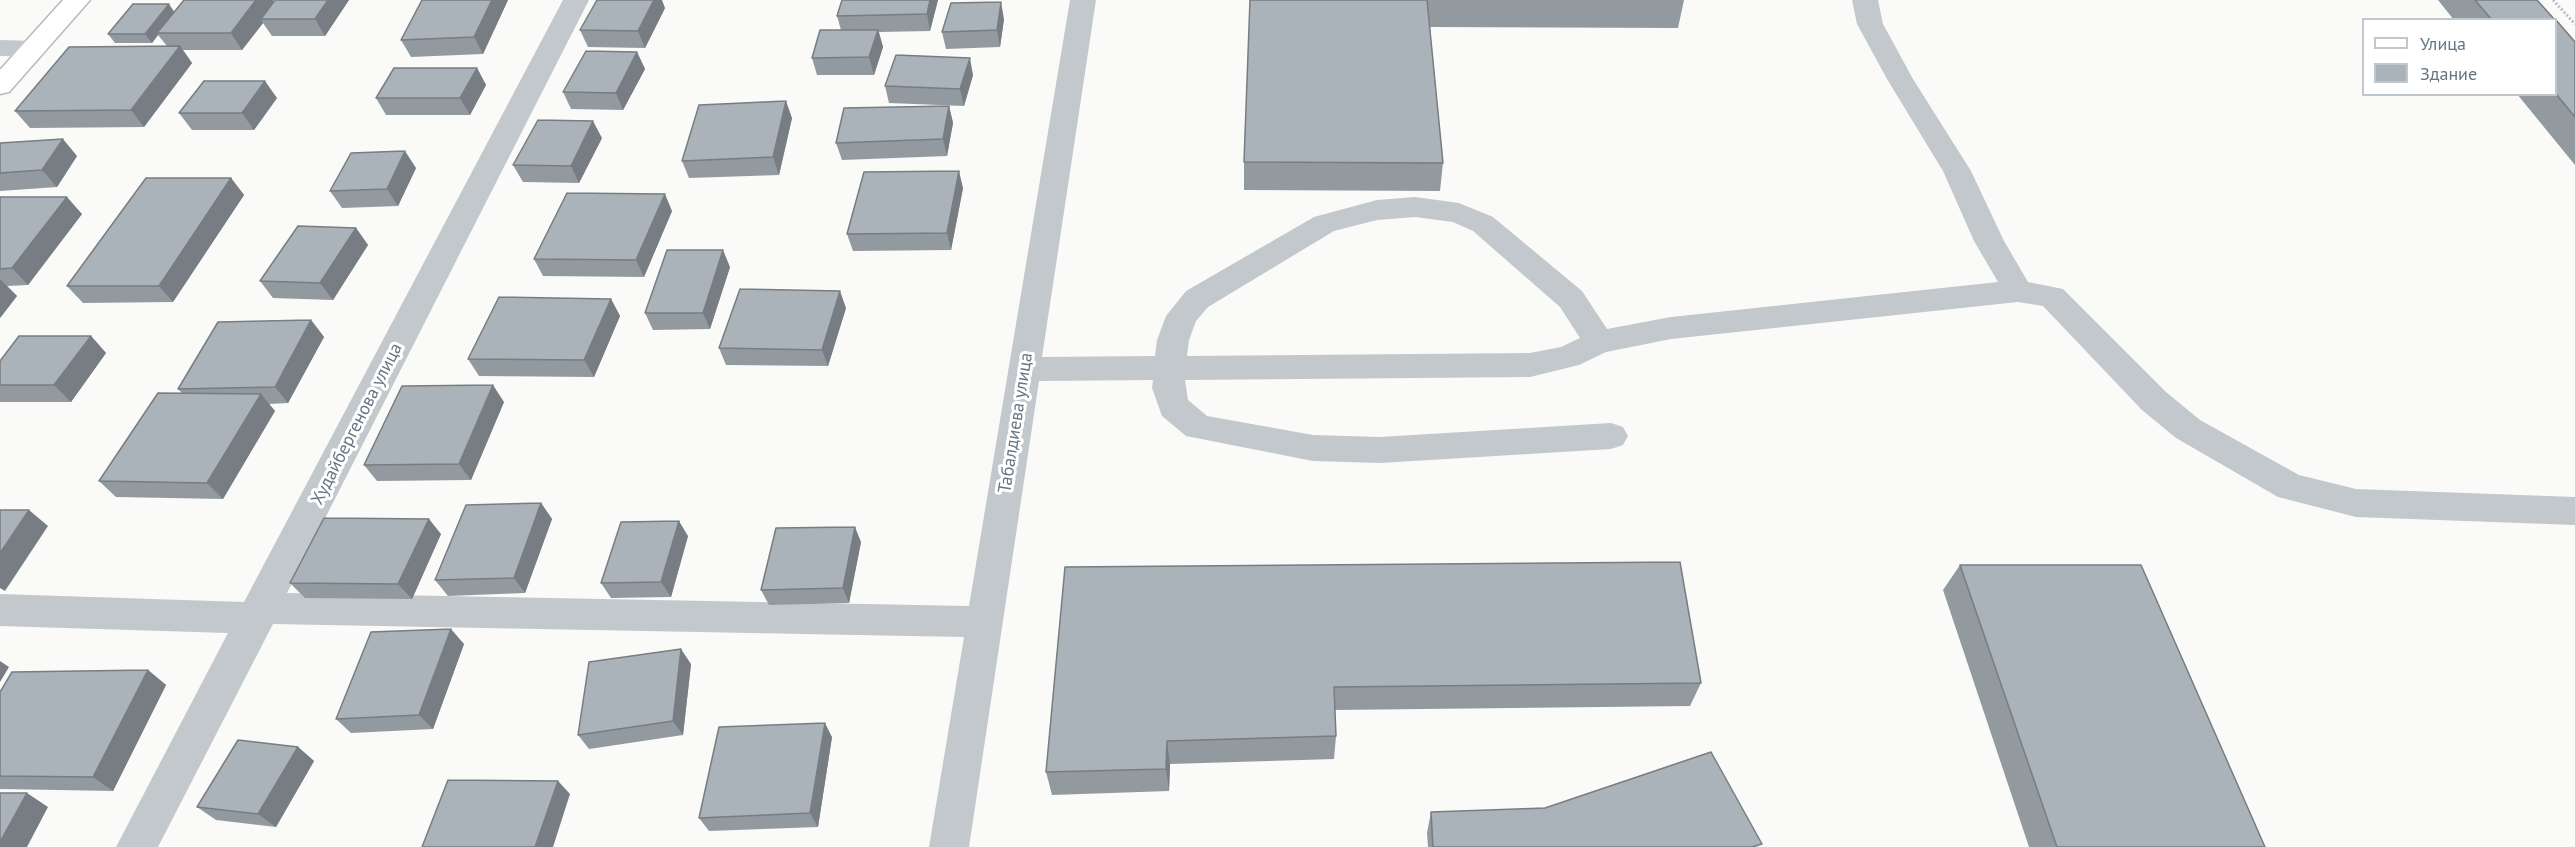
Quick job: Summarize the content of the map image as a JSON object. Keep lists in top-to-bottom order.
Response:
{
  "streets": {
    "street": ["Табалдиева улица", "Худайбергенова улица"]
  },
  "legend": ["Улица", "Здание"]
}
